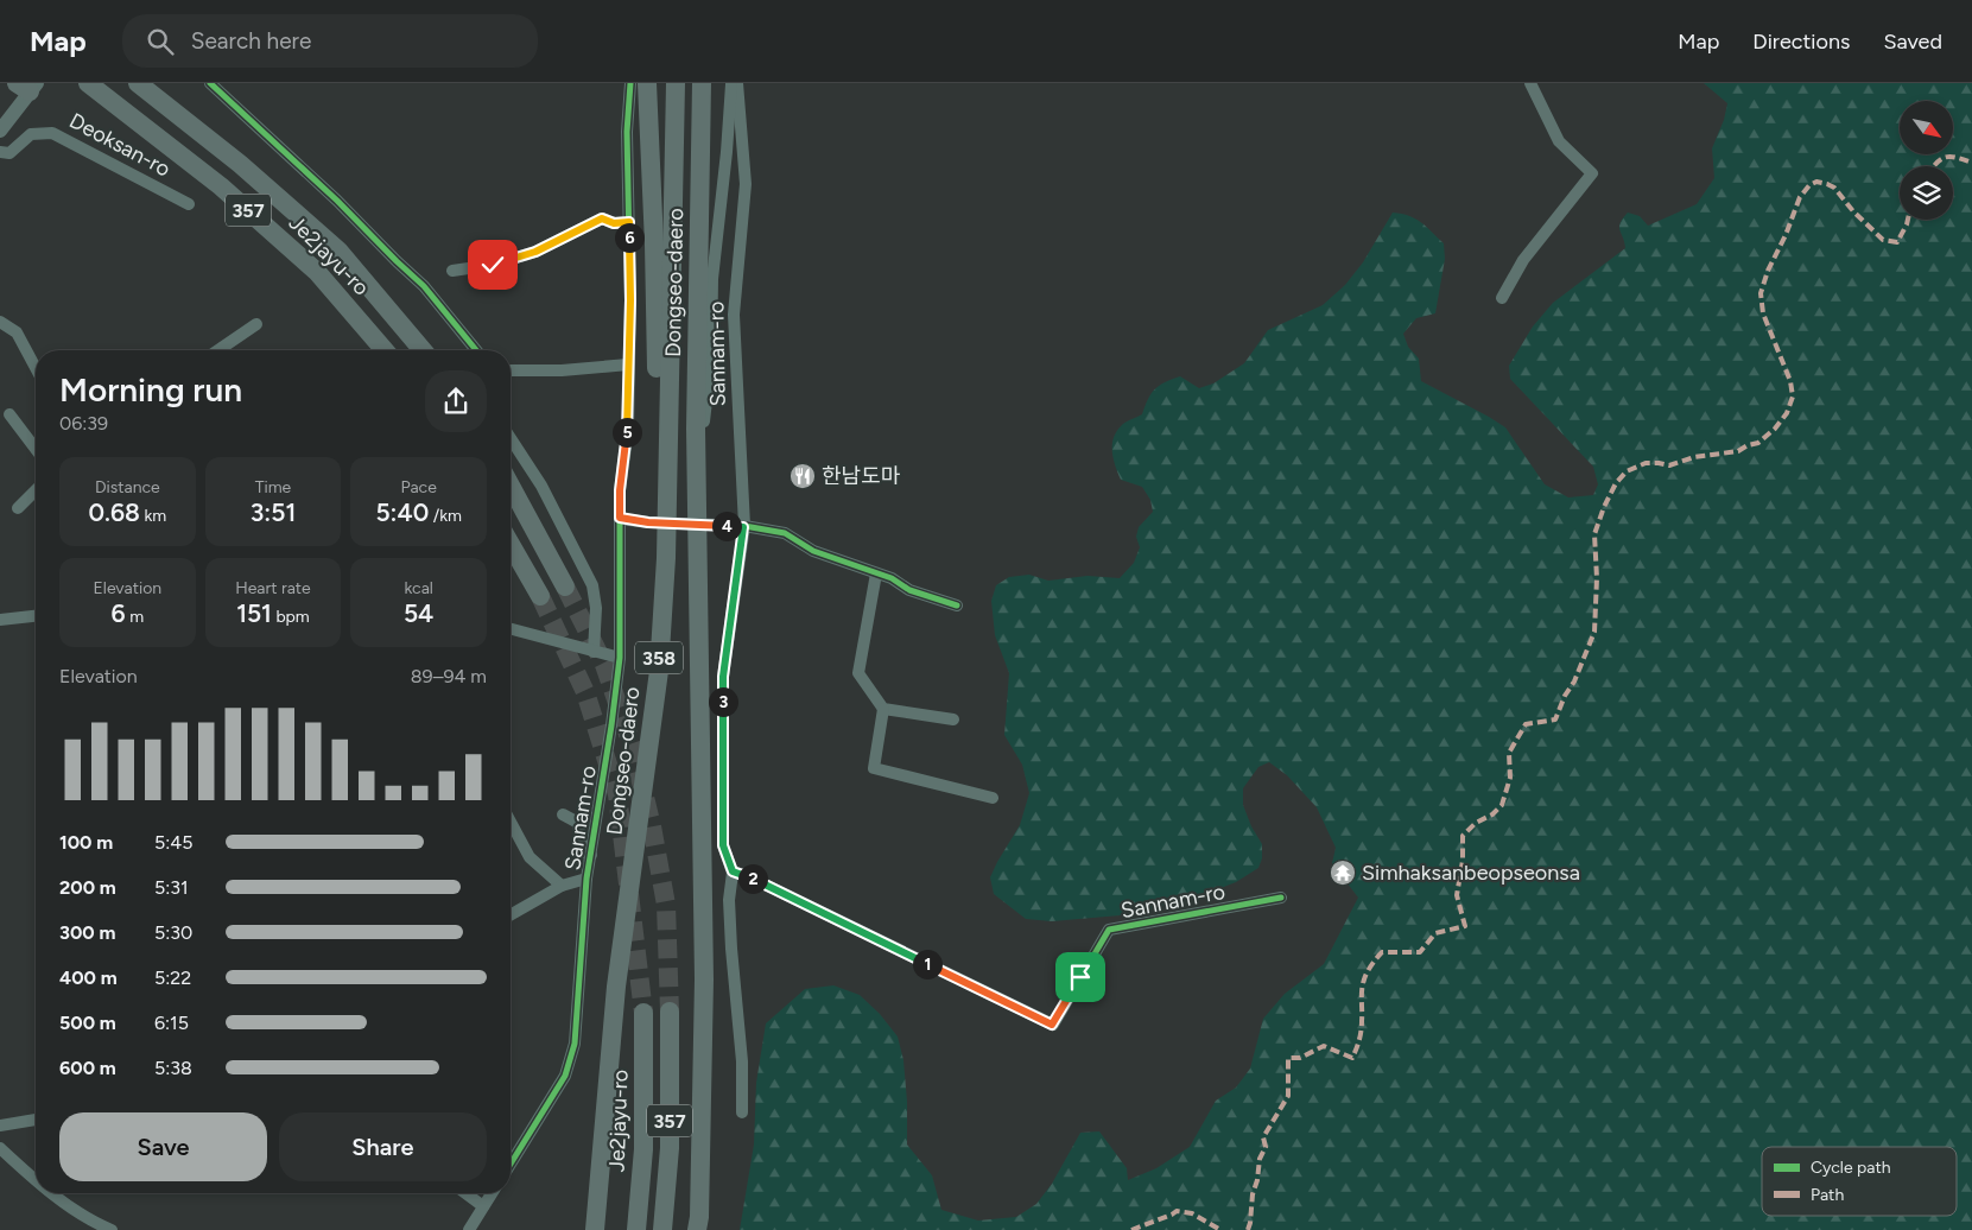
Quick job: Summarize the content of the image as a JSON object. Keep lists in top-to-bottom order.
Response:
{
  "streets": {
    "highway": [
      "357",
      "Je2jayu-ro",
      "Dongseo-daero",
      "358"
    ],
    "street": ["Deoksan-ro", "Sannam-ro"]
  },
  "places": {
    "restaurant": ["한남도마"],
    "temple": ["Simhaksanbeopseonsa"]
  },
  "legend": ["Cycle path", "Path"],
  "north": "bottom right",
  "page": {
    "header": "Map",
    "search": "Search here",
    "nav": ["Map", "Directions", "Saved"],
    "pins": [
      "6",
      "5",
      "4",
      "3",
      "2",
      "1"
    ],
    "heading": ["Morning run", "06:39"],
    "stats": [
      ["Distance", "0.68 km"],
      ["Time", "3:51"],
      ["Pace", "5:40 /km"],
      ["Elevation", "6 m"],
      ["Heart rate", "151 bpm"],
      ["kcal", "54"]
    ],
    "chart": ["Elevation", "89–94 m"],
    "list": [
      {
        "name": "100 m",
        "note": "5:45"
      },
      {
        "name": "200 m",
        "note": "5:31"
      },
      {
        "name": "300 m",
        "note": "5:30"
      },
      {
        "name": "400 m",
        "note": "5:22"
      },
      {
        "name": "500 m",
        "note": "6:15"
      },
      {
        "name": "600 m",
        "note": "5:38"
      }
    ],
    "buttons": ["Save", "Share"]
  }
}
